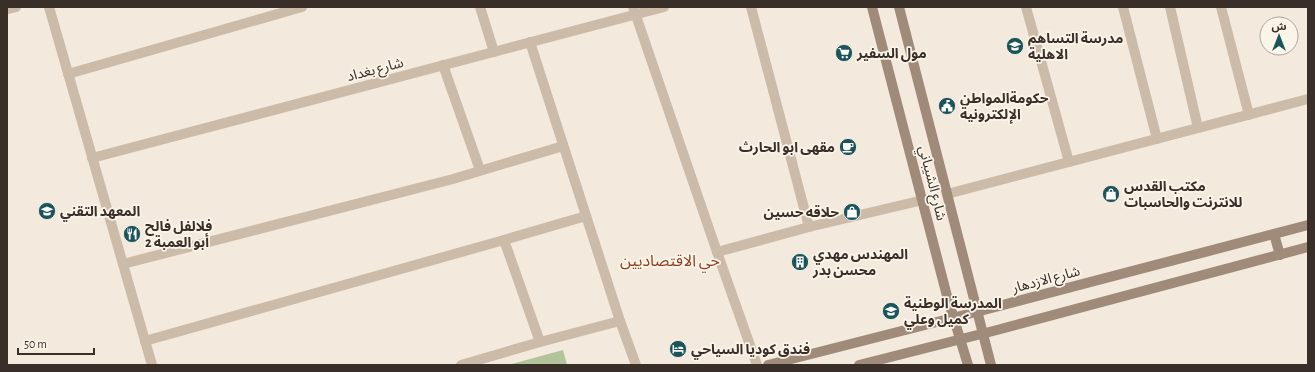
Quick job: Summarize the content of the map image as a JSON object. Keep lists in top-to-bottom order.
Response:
{
  "streets": {
    "main road": ["شارع الشيباني", "شارع الازدهار"],
    "street": ["شارع بغداد"]
  },
  "crossings": [
    ["شارع الشيباني", "شارع الازدهار"]
  ],
  "districts": ["حي الاقتصاديين"],
  "places": {
    "school or university": ["مدرسة التساهم الاهلية", "المعهد التقني", "المدرسة الوطنية كميل وعلي"],
    "supermarket": ["مول السفير"],
    "public building": ["حكومةالمواطن الإلكترونية"],
    "cafe": ["مقهى ابو الحارث"],
    "shop": ["مكتب القدس للانترنت والحاسبات", "حلاقه حسين"],
    "restaurant": ["فلالفل فالح أبو العمبة 2"],
    "building": ["المهندس مهدي محسن بدر"],
    "hotel": ["فندق كوديا السياحي"]
  },
  "scale_bar": "50 m",
  "north": "top"
}
